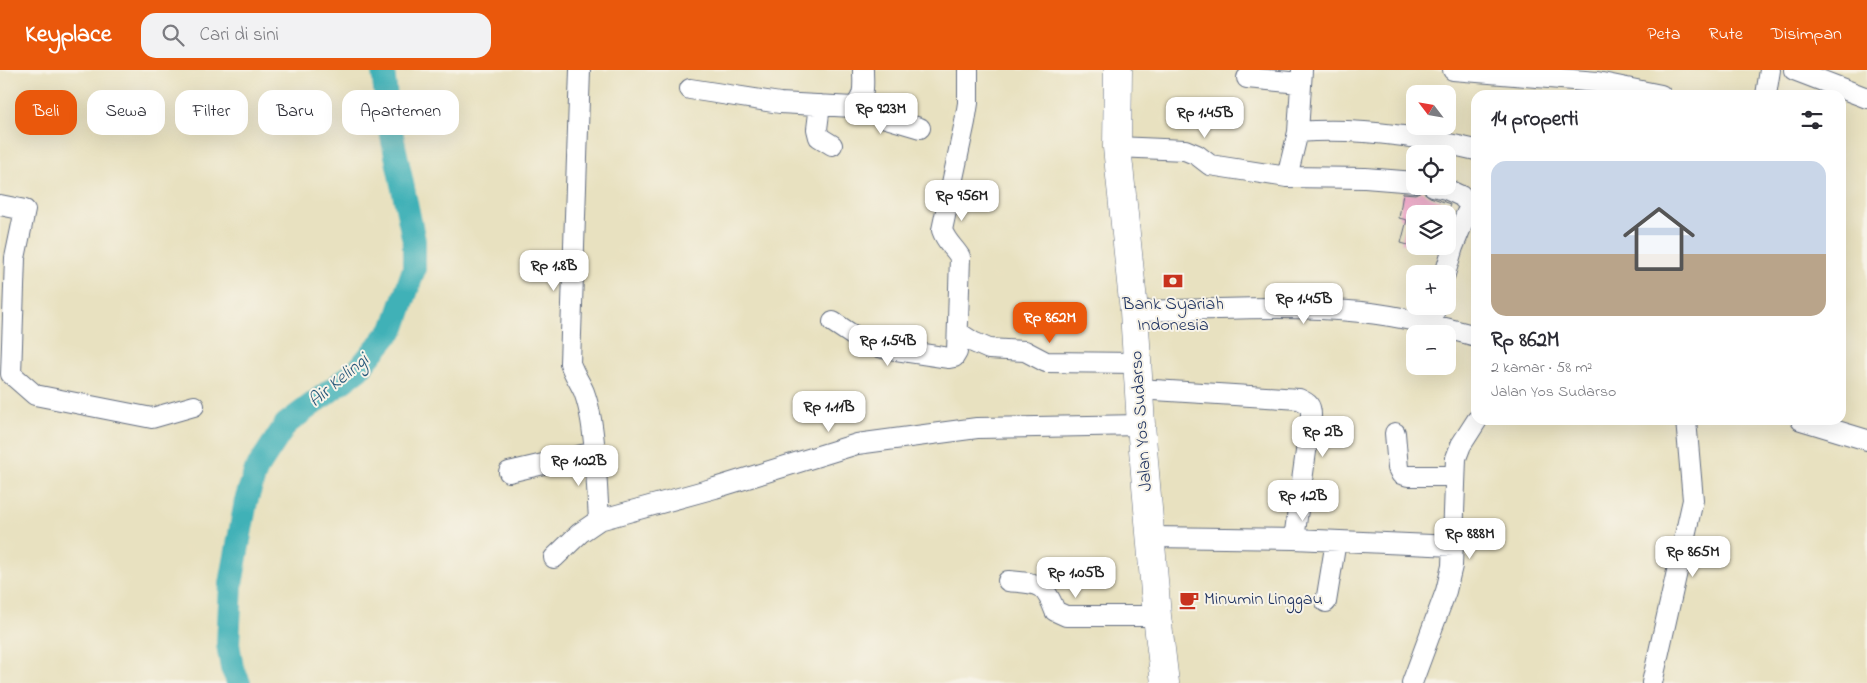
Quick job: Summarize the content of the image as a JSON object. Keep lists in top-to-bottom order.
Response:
{
  "streets": {
    "highway": ["Jalan Yos Sudarso"]
  },
  "water": ["Air Kelingi"],
  "places": {
    "bank": ["Bank Syariah Indonesia"],
    "cafe": ["Minumin Linggau"]
  },
  "north": "top left",
  "page": {
    "header": "Keyplace",
    "search": "Cari di sini",
    "nav": ["Peta", "Rute", "Disimpan"],
    "map_buttons": ["+", "−"],
    "chip": [
      "Beli",
      "Sewa",
      "Filter",
      "Baru",
      "Apartemen"
    ],
    "heading": "14 properti",
    "price": [
      "Rp 923M",
      "Rp 1.45B",
      "Rp 956M",
      "Rp 1.8B",
      "Rp 1.45B",
      "Rp 862M",
      "Rp 1.54B",
      "Rp 1.11B",
      "Rp 2B",
      "Rp 1.02B",
      "Rp 1.2B",
      "Rp 888M",
      "Rp 865M",
      "Rp 1.05B"
    ],
    "list": [
      {
        "name": "Rp 862M",
        "note": "2 kamar · 58 m² · Jalan Yos Sudarso"
      }
    ]
  }
}
